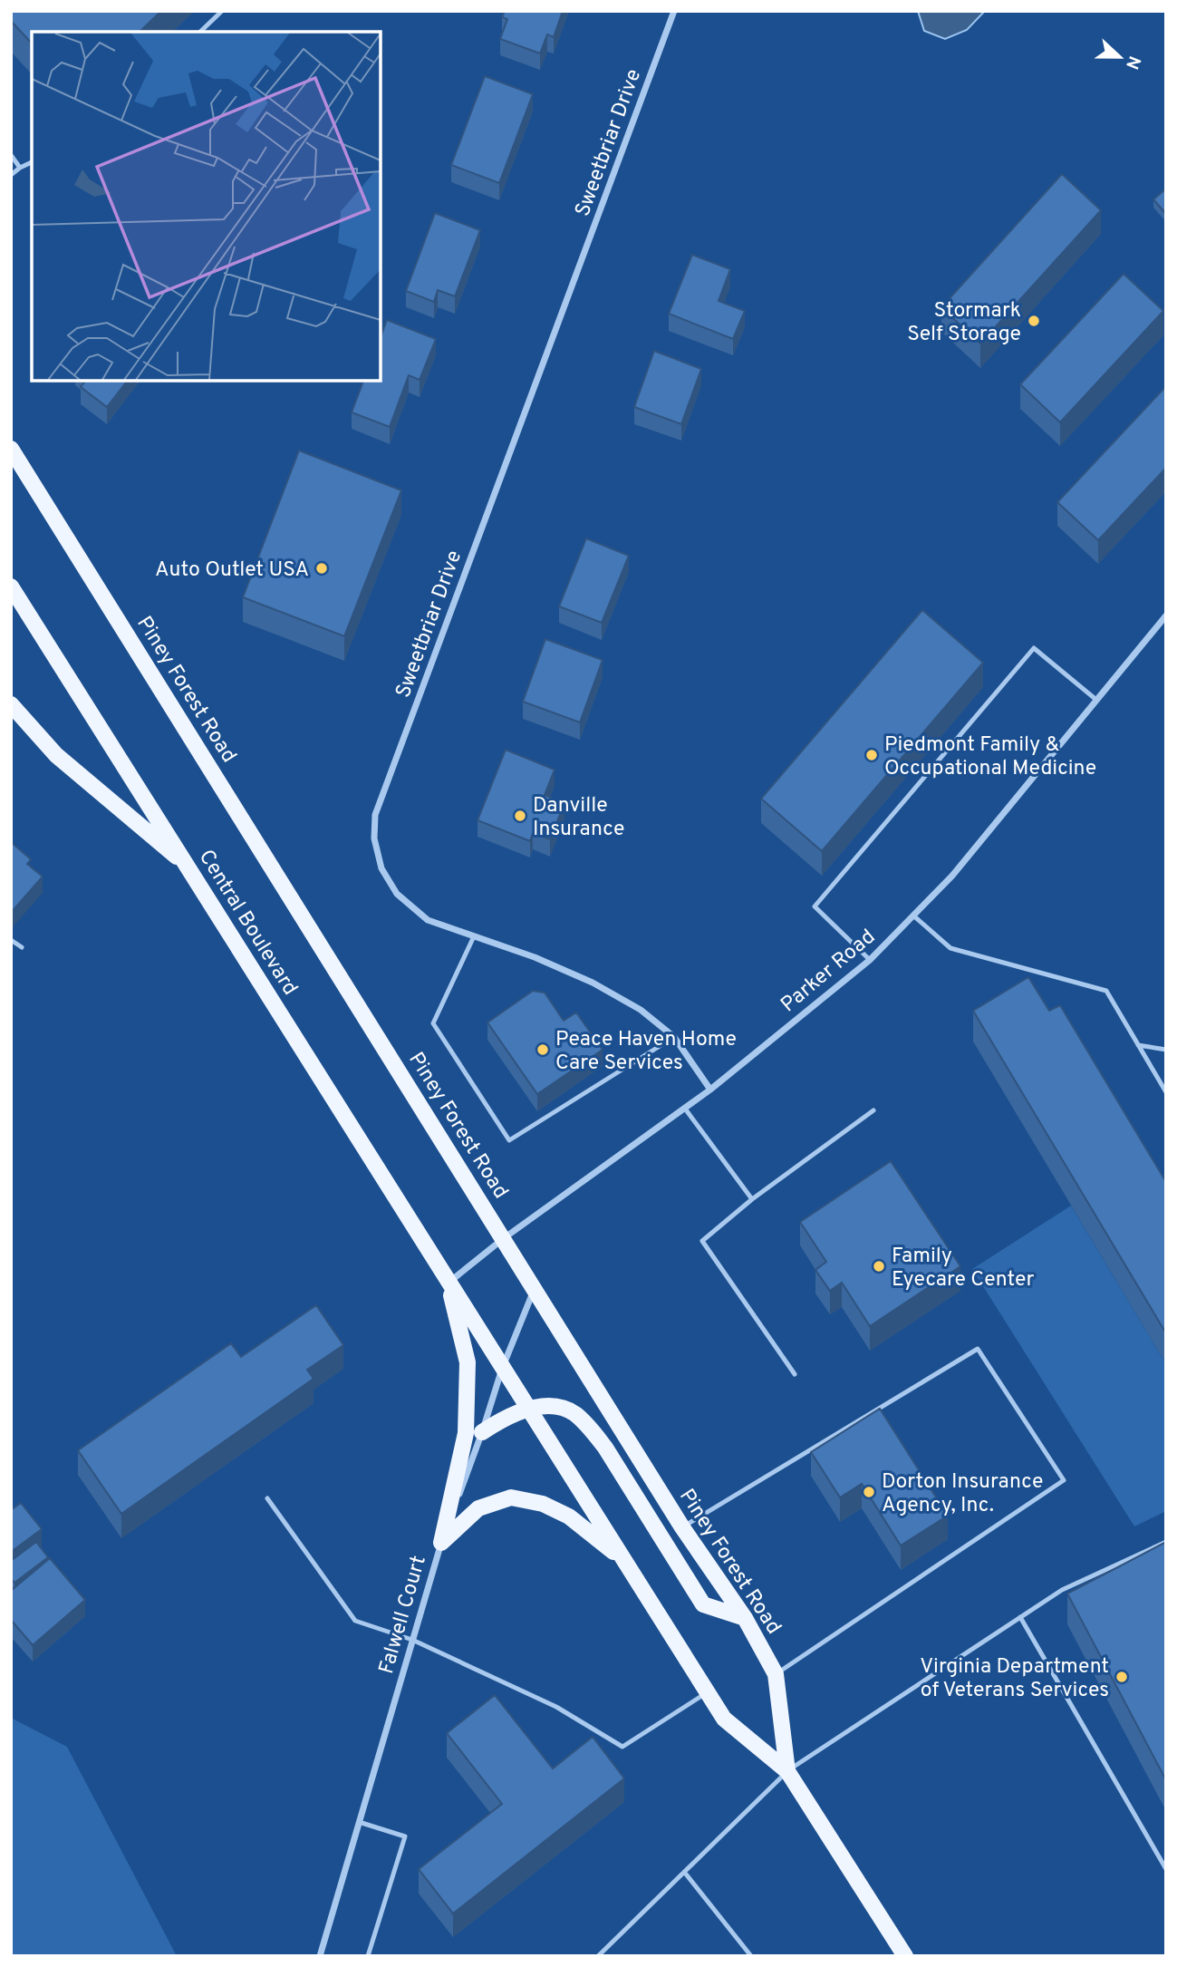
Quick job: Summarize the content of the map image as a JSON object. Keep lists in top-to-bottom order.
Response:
{
  "streets": {
    "main road": ["Piney Forest Road", "Central Boulevard"],
    "street": ["Sweetbriar Drive", "Parker Road", "Falwell Court"]
  },
  "crossings": [
    ["Sweetbriar Drive", "Parker Road"],
    ["Piney Forest Road", "Central Boulevard"],
    ["Piney Forest Road", "Parker Road"],
    ["Piney Forest Road", "Falwell Court"],
    ["Central Boulevard", "Parker Road"]
  ],
  "places": [
    "Stormark Self Storage",
    "Auto Outlet USA",
    "Piedmont Family & Occupational Medicine",
    "Danville Insurance",
    "Peace Haven Home Care Services",
    "Family Eyecare Center",
    "Dorton Insurance Agency, Inc.",
    "Virginia Department of Veterans Services"
  ],
  "north": "right"
}
